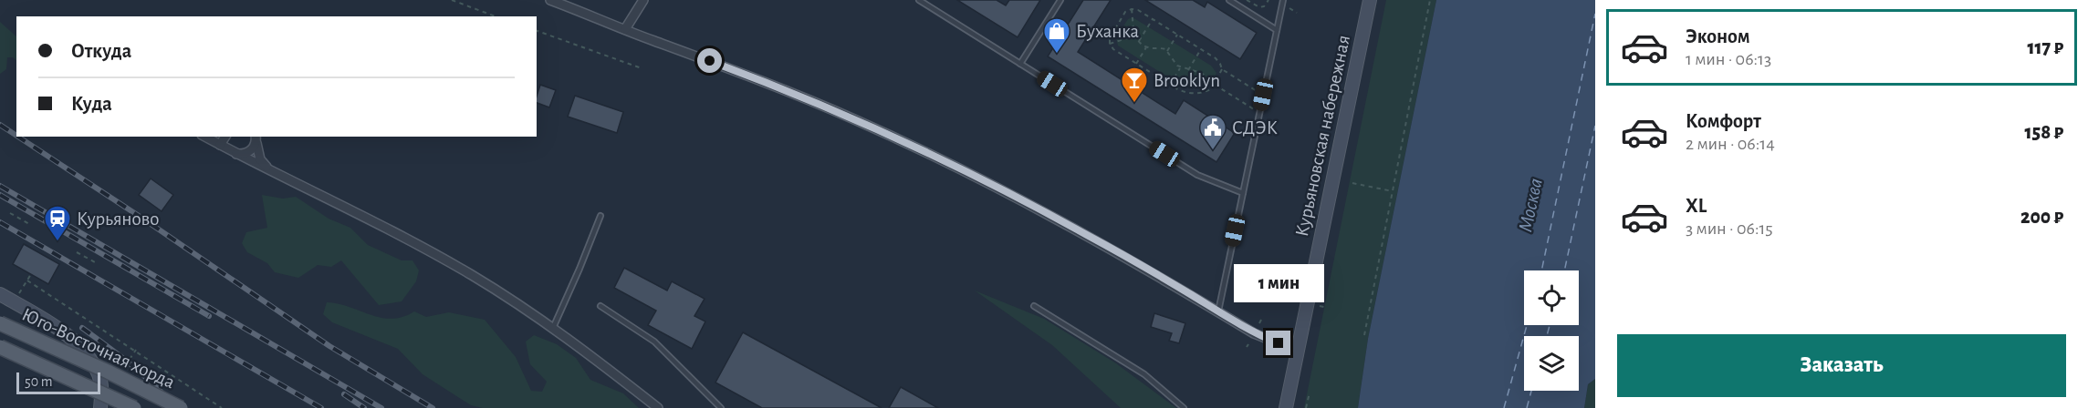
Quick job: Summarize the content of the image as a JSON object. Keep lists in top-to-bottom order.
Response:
{
  "streets": {
    "main road": ["Курьяновская набережная", "Юго-Восточная хорда"]
  },
  "water": ["Москва"],
  "places": {
    "shop": ["Буханка"],
    "bar": ["Brooklyn"],
    "public building": ["СДЭК"],
    "station": ["Курьяново"]
  },
  "scale_bar": "50 m",
  "page": {
    "list": [
      {
        "name": "Эконом",
        "note": "1 мин · 06:13",
        "value": "117 ₽"
      },
      {
        "name": "Комфорт",
        "note": "2 мин · 06:14",
        "value": "158 ₽"
      },
      {
        "name": "XL",
        "note": "3 мин · 06:15",
        "value": "200 ₽"
      }
    ],
    "banner": ["Откуда", "Куда"],
    "bubble": "1 мин",
    "buttons": "Заказать",
    "scale": "50 m"
  }
}
